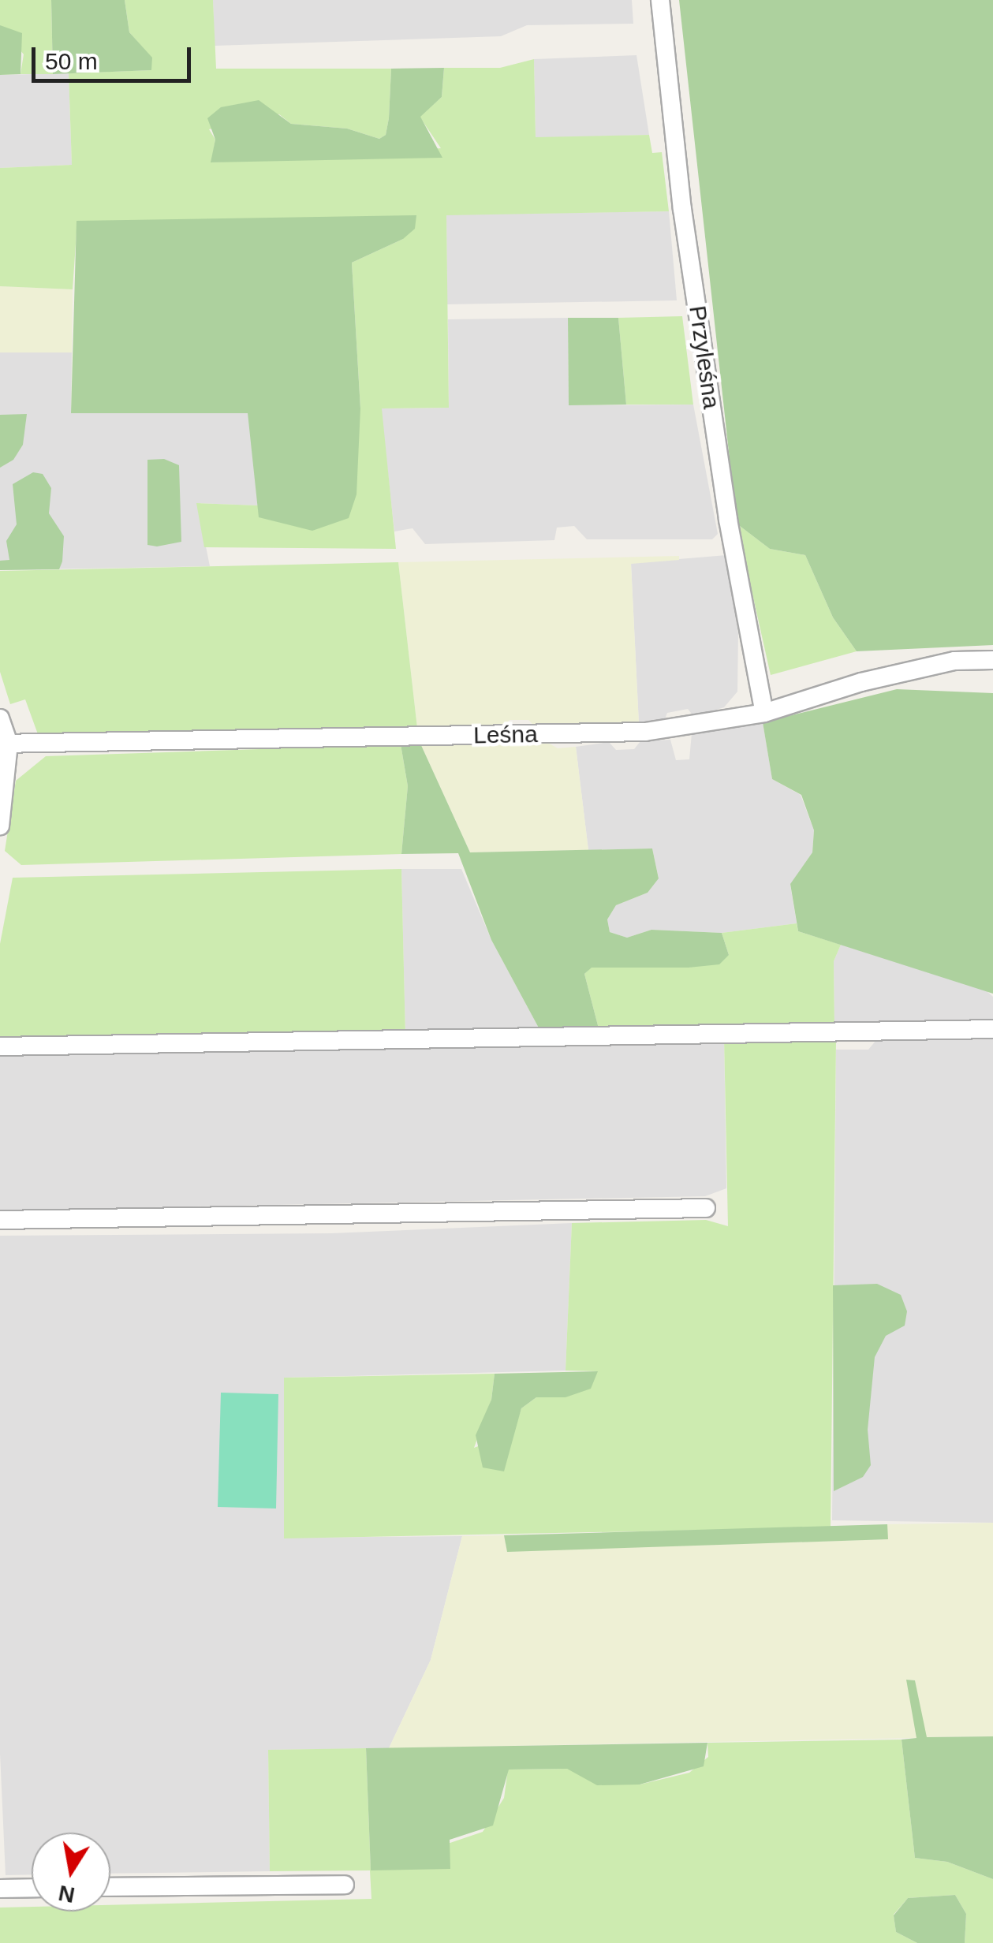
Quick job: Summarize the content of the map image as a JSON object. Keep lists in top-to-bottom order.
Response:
{
  "streets": {
    "street": ["Przyleśna", "Leśna"]
  },
  "crossings": [
    ["Przyleśna", "Leśna"]
  ],
  "scale_bar": "50 m",
  "north": "bottom"
}
